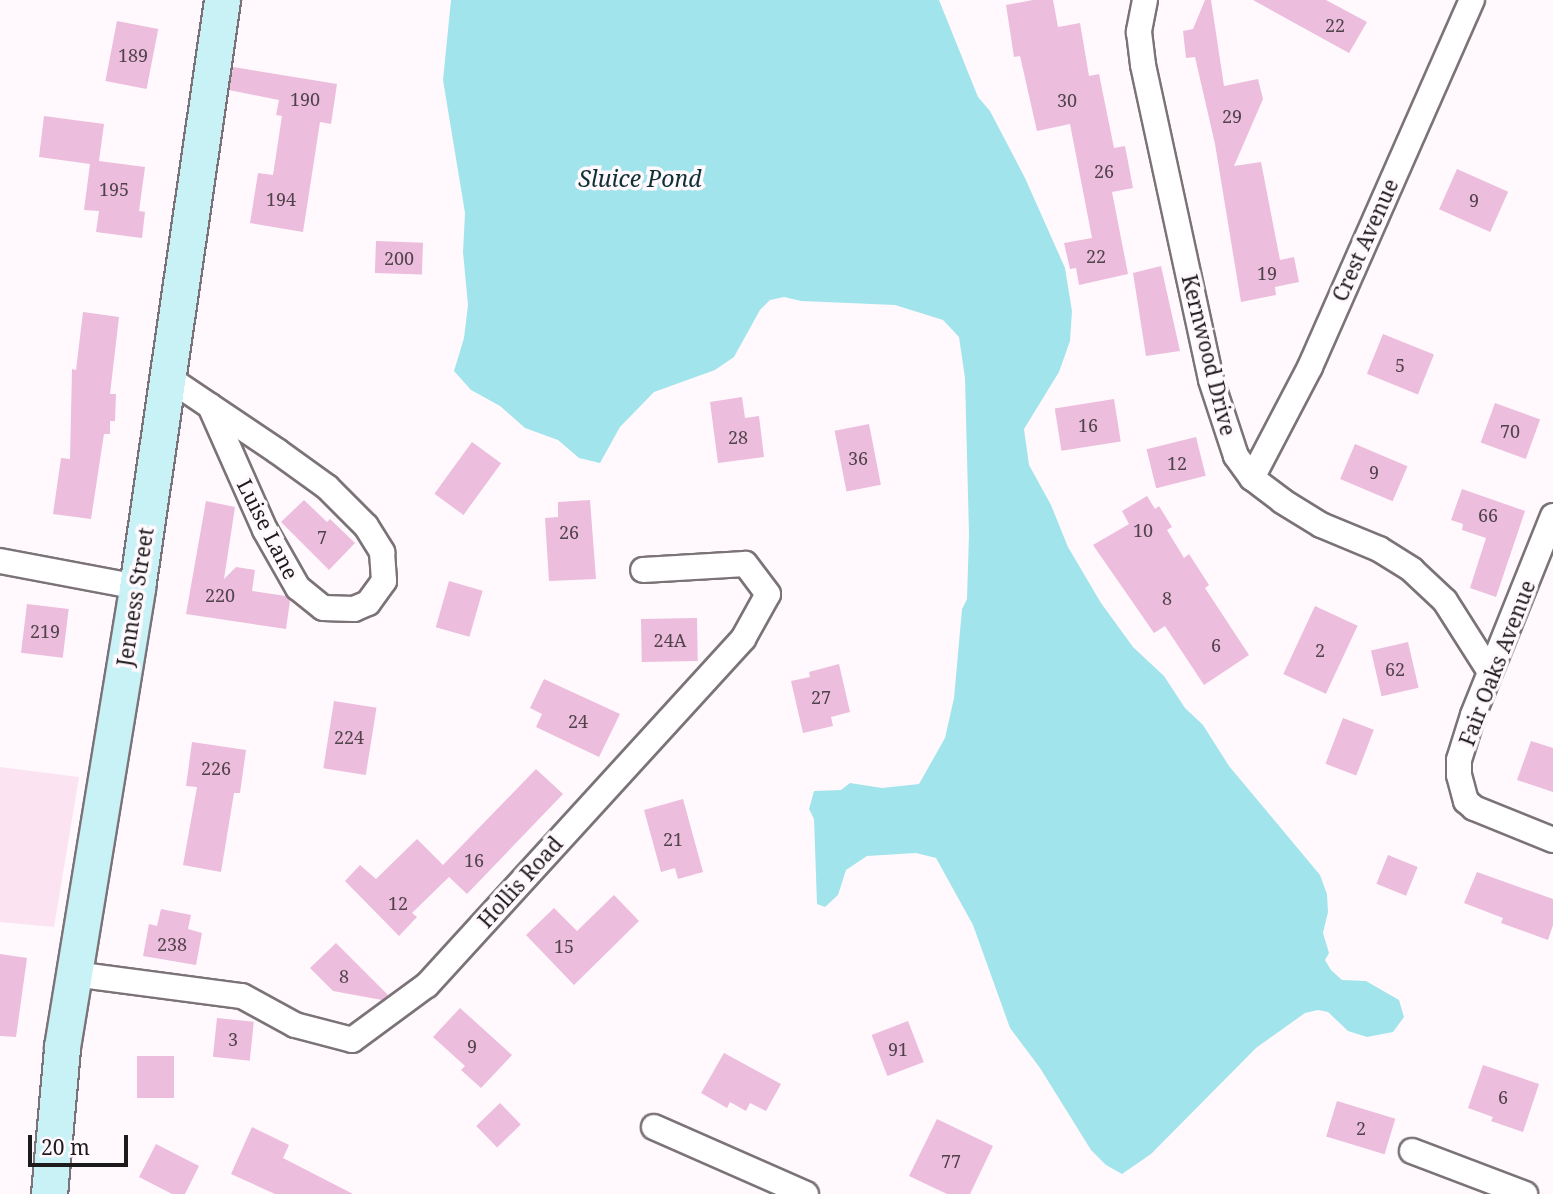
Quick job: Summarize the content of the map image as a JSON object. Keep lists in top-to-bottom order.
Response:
{
  "streets": {
    "street": [
      "Crest Avenue",
      "Kernwood Drive",
      "Luise Lane",
      "Jenness Street",
      "Fair Oaks Avenue",
      "Hollis Road"
    ]
  },
  "crossings": [
    ["Crest Avenue", "Kernwood Drive"],
    ["Kernwood Drive", "Fair Oaks Avenue"],
    ["Luise Lane", "Jenness Street"],
    ["Jenness Street", "Hollis Road"]
  ],
  "water": ["Sluice Pond"],
  "house_numbers": [
    "22",
    "189",
    "190",
    "30",
    "29",
    "26",
    "195",
    "194",
    "9",
    "22",
    "200",
    "19",
    "5",
    "16",
    "70",
    "28",
    "36",
    "12",
    "9",
    "66",
    "10",
    "26",
    "7",
    "220",
    "8",
    "219",
    "24A",
    "6",
    "2",
    "62",
    "27",
    "24",
    "224",
    "226",
    "21",
    "16",
    "12",
    "238",
    "15",
    "8",
    "3",
    "9",
    "91",
    "6",
    "2",
    "77"
  ],
  "scale_bar": "20 m"
}
